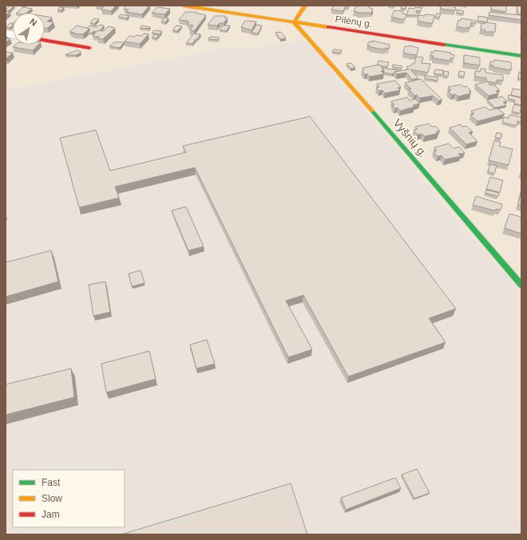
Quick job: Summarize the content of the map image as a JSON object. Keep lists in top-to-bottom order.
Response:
{
  "streets": {
    "street": ["Pilėnų g.", "Vyšnių g."]
  },
  "crossings": [
    ["Pilėnų g.", "Vyšnių g."]
  ],
  "legend": ["Fast", "Slow", "Jam"],
  "north": "top right"
}
